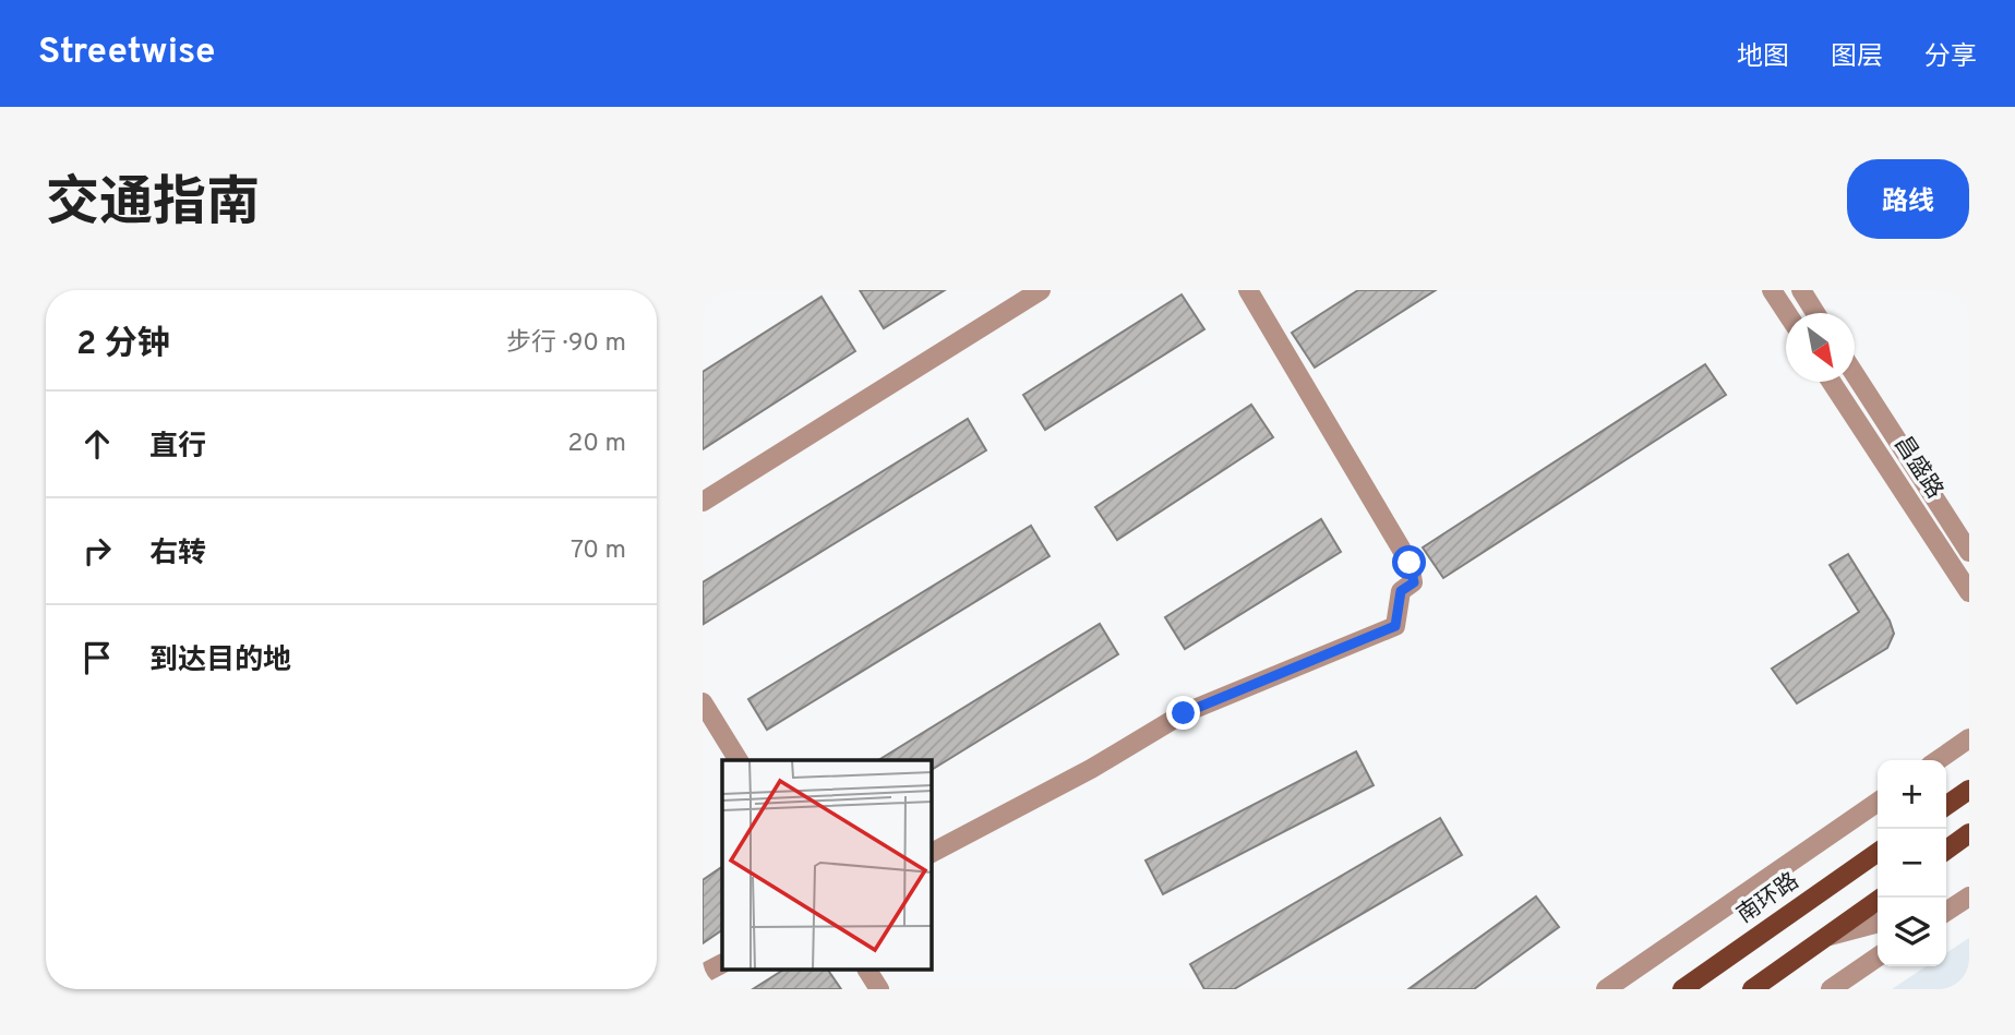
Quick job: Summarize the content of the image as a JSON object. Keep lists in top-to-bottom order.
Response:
{
  "streets": {
    "main road": ["南环路"],
    "street": ["昌盛路"]
  },
  "north": "bottom right",
  "page": {
    "header": "Streetwise",
    "nav": ["地图", "图层", "分享"],
    "title": "交通指南",
    "buttons": "路线",
    "heading": ["2 分钟", "步行 · 90 m"],
    "list": [
      ["直行", "20 m"],
      ["右转", "70 m"],
      "到达目的地"
    ],
    "map_buttons": ["+", "−"]
  }
}
